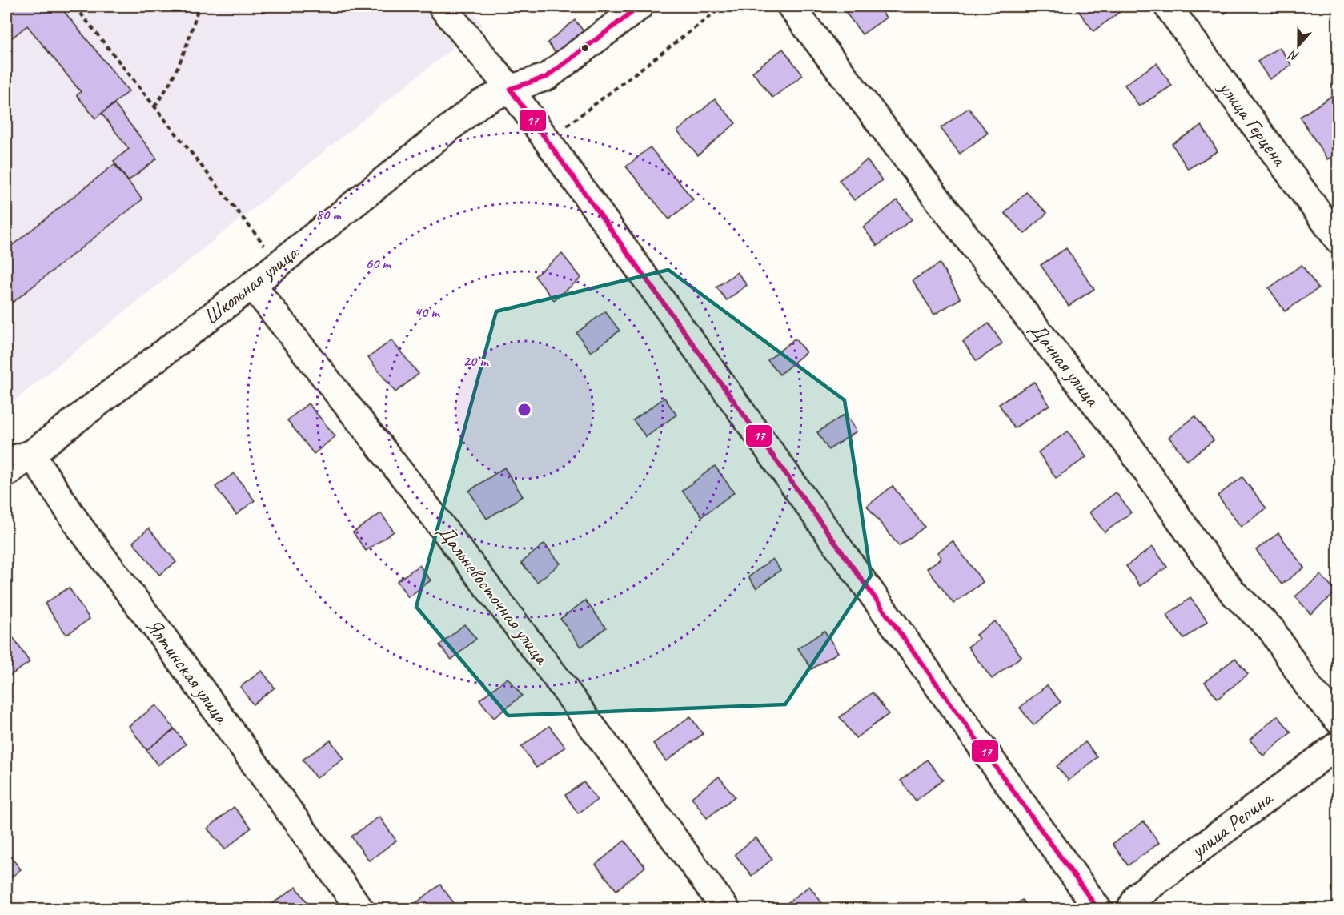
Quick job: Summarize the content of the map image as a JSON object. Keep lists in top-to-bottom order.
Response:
{
  "streets": {
    "street": [
      "улица Герцена",
      "Школьная улица",
      "Дачная улица",
      "Дальневосточная улица",
      "Ялтинская улица",
      "улица Репина"
    ]
  },
  "crossings": [
    ["Школьная улица", "Дальневосточная улица"],
    ["Школьная улица", "Ялтинская улица"]
  ],
  "lines": ["transit line 17"],
  "north": "bottom",
  "rings": [
    "80 m",
    "60 m",
    "40 m",
    "20 m"
  ]
}
